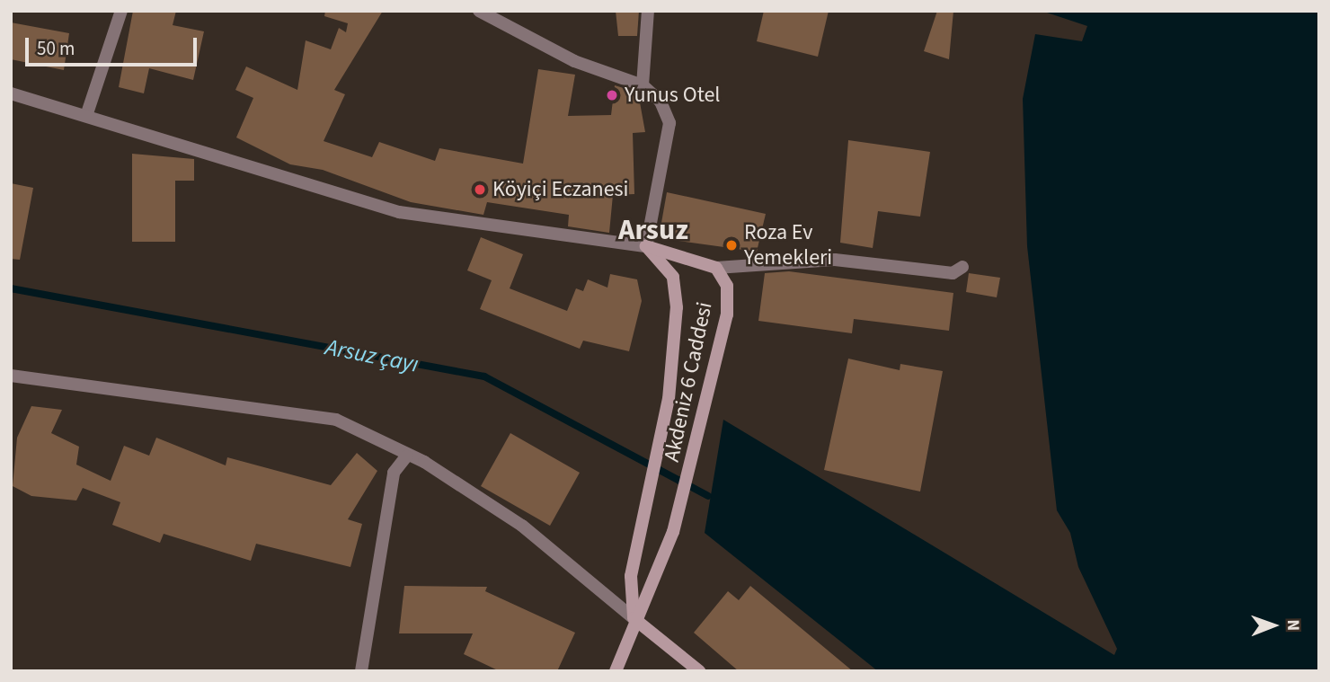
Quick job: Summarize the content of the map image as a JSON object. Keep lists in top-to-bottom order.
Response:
{
  "streets": {
    "main road": ["Akdeniz 6 Caddesi"]
  },
  "districts": ["Arsuz"],
  "water": ["Arsuz çayı"],
  "places": ["Yunus Otel", "Köyiçi Eczanesi", "Roza Ev Yemekleri"],
  "scale_bar": "50 m",
  "north": "right"
}
